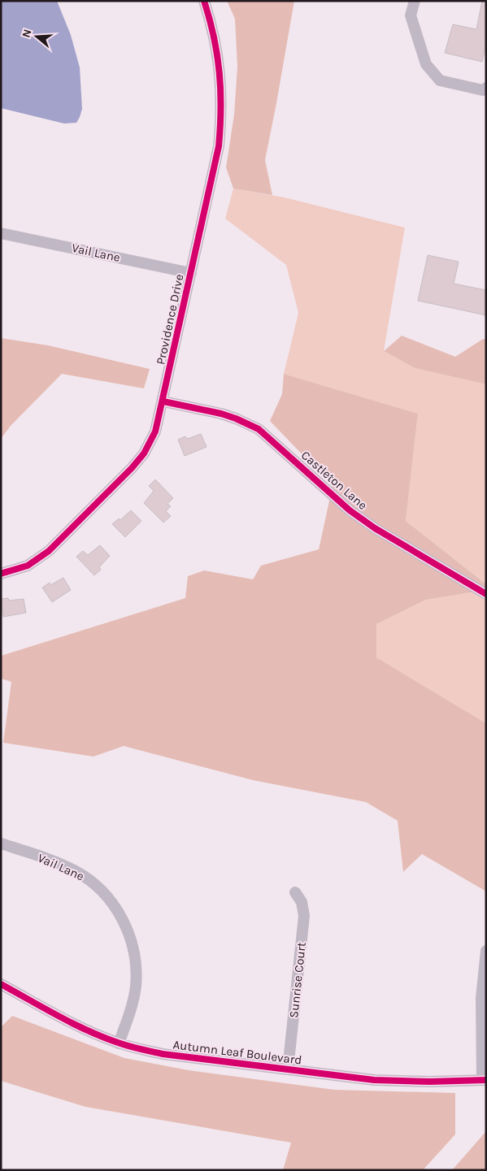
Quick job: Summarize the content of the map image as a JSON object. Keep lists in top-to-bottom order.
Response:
{
  "streets": {
    "street": [
      "Vail Lane",
      "Providence Drive",
      "Castleton Lane",
      "Sunrise Court",
      "Autumn Leaf Boulevard"
    ]
  },
  "crossings": [
    ["Vail Lane", "Providence Drive"],
    ["Vail Lane", "Autumn Leaf Boulevard"],
    ["Providence Drive", "Castleton Lane"],
    ["Sunrise Court", "Autumn Leaf Boulevard"]
  ],
  "north": "left"
}
